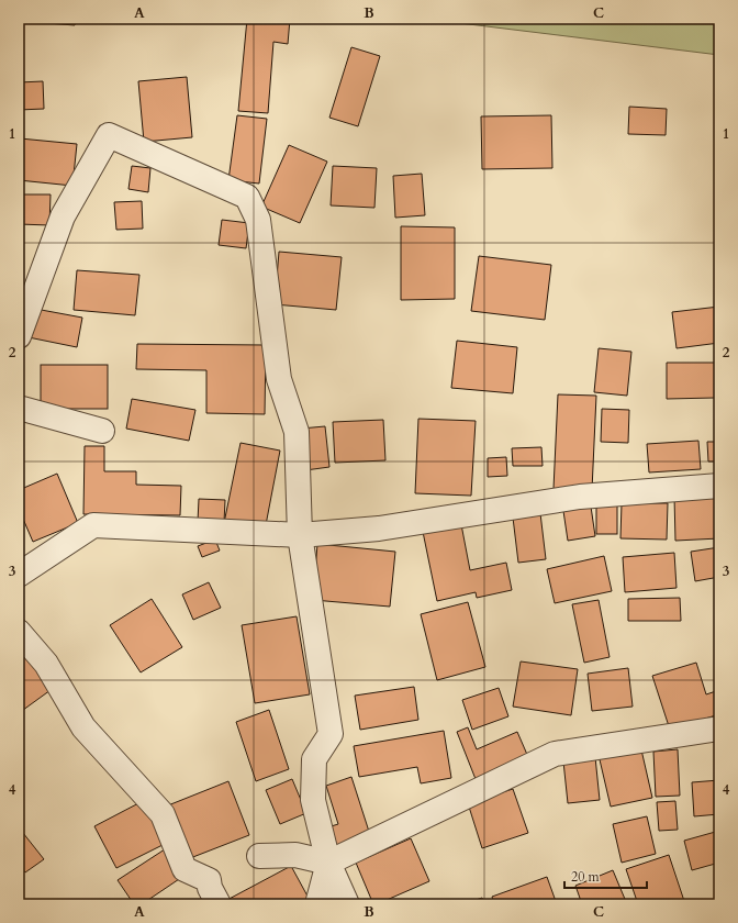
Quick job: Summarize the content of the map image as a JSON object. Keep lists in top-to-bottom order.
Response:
{
  "scale_bar": "20 m",
  "grid": {
    "columns": ["A", "B", "C"],
    "rows": [
      "1",
      "2",
      "3",
      "4"
    ]
  }
}
